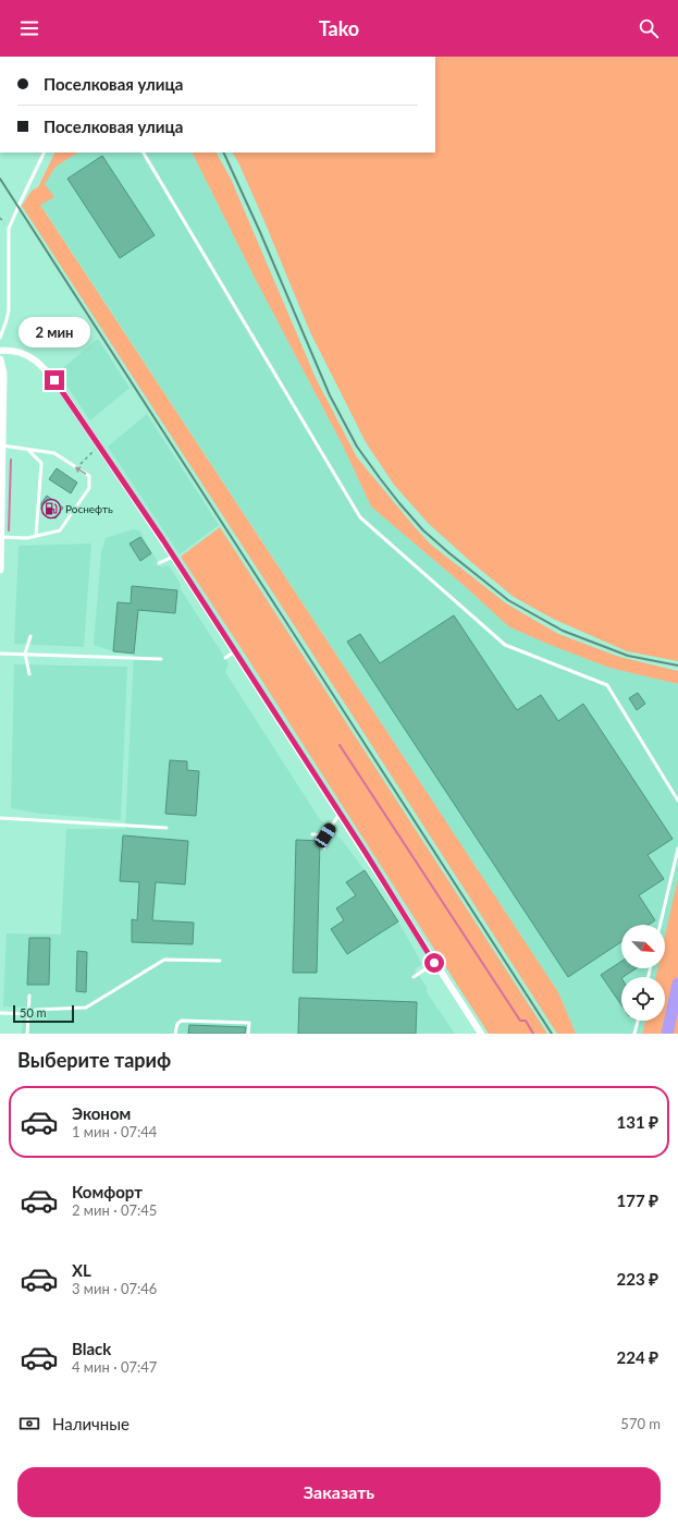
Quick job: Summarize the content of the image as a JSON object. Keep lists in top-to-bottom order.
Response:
{
  "places": {
    "fuel station": ["Роснефть"]
  },
  "scale_bar": "50 m",
  "north": "bottom right",
  "page": {
    "header": "Tako",
    "banner": ["Поселковая улица", "Поселковая улица"],
    "bubble": "2 мин",
    "scale": "50 m",
    "heading": "Выберите тариф",
    "list": [
      {
        "name": "Эконом",
        "note": "1 мин · 07:44",
        "value": "131 ₽"
      },
      {
        "name": "Комфорт",
        "note": "2 мин · 07:45",
        "value": "177 ₽"
      },
      {
        "name": "XL",
        "note": "3 мин · 07:46",
        "value": "223 ₽"
      },
      {
        "name": "Black",
        "note": "4 мин · 07:47",
        "value": "224 ₽"
      }
    ],
    "pay": ["Наличные", "570 m"],
    "buttons": "Заказать"
  }
}
